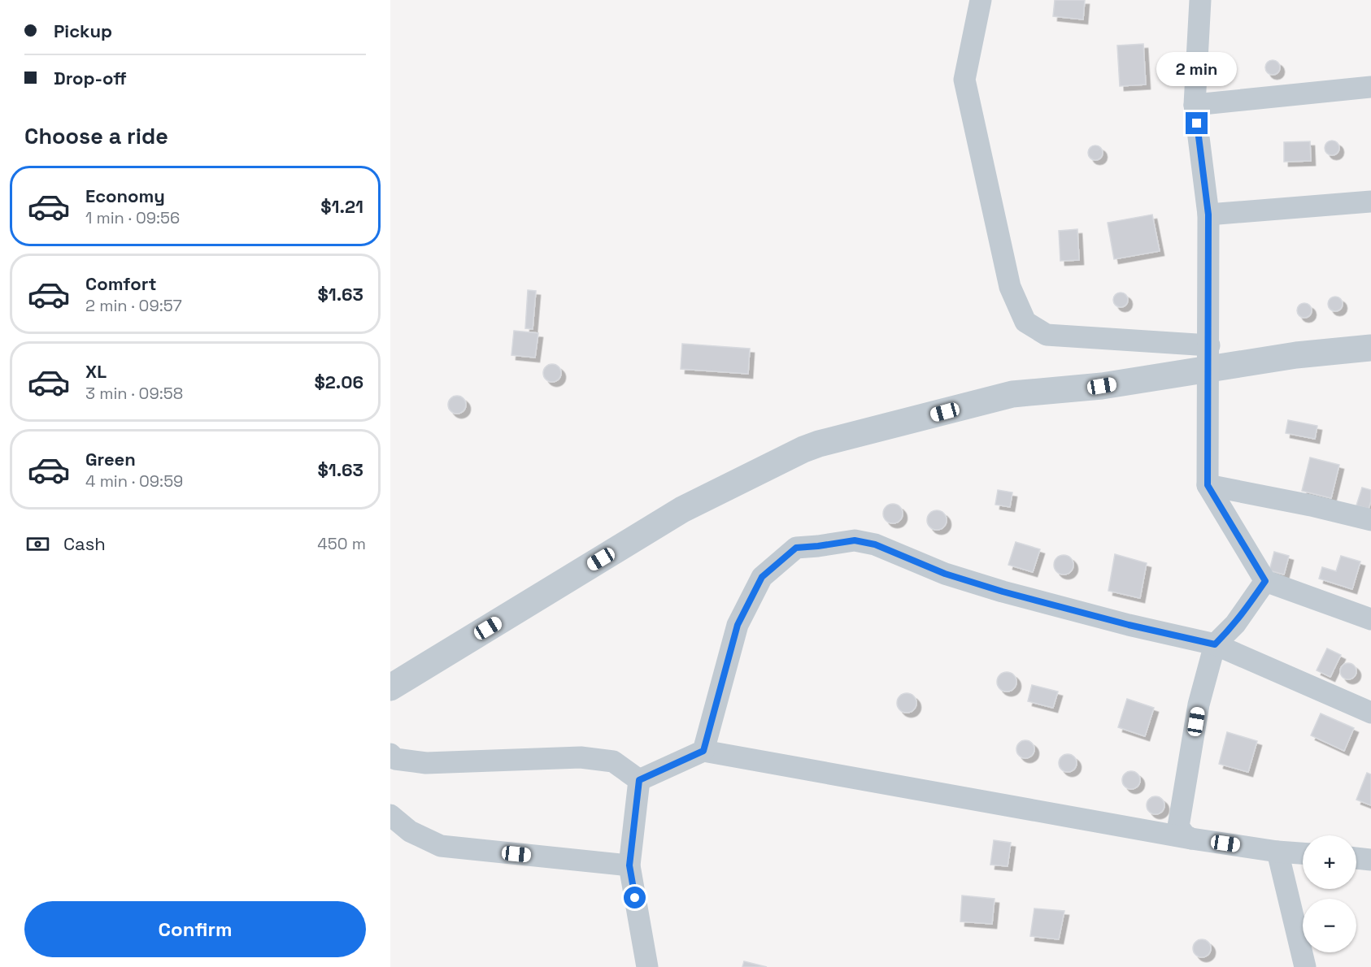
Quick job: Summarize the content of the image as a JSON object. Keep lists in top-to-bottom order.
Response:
{
  "page": {
    "banner": ["Pickup", "Drop-off"],
    "bubble": "2 min",
    "heading": "Choose a ride",
    "list": [
      {
        "name": "Economy",
        "note": "1 min · 09:56",
        "value": "$1.21"
      },
      {
        "name": "Comfort",
        "note": "2 min · 09:57",
        "value": "$1.63"
      },
      {
        "name": "XL",
        "note": "3 min · 09:58",
        "value": "$2.06"
      },
      {
        "name": "Green",
        "note": "4 min · 09:59",
        "value": "$1.63"
      }
    ],
    "pay": ["Cash", "450 m"],
    "map_buttons": ["+", "−"],
    "buttons": "Confirm"
  }
}
